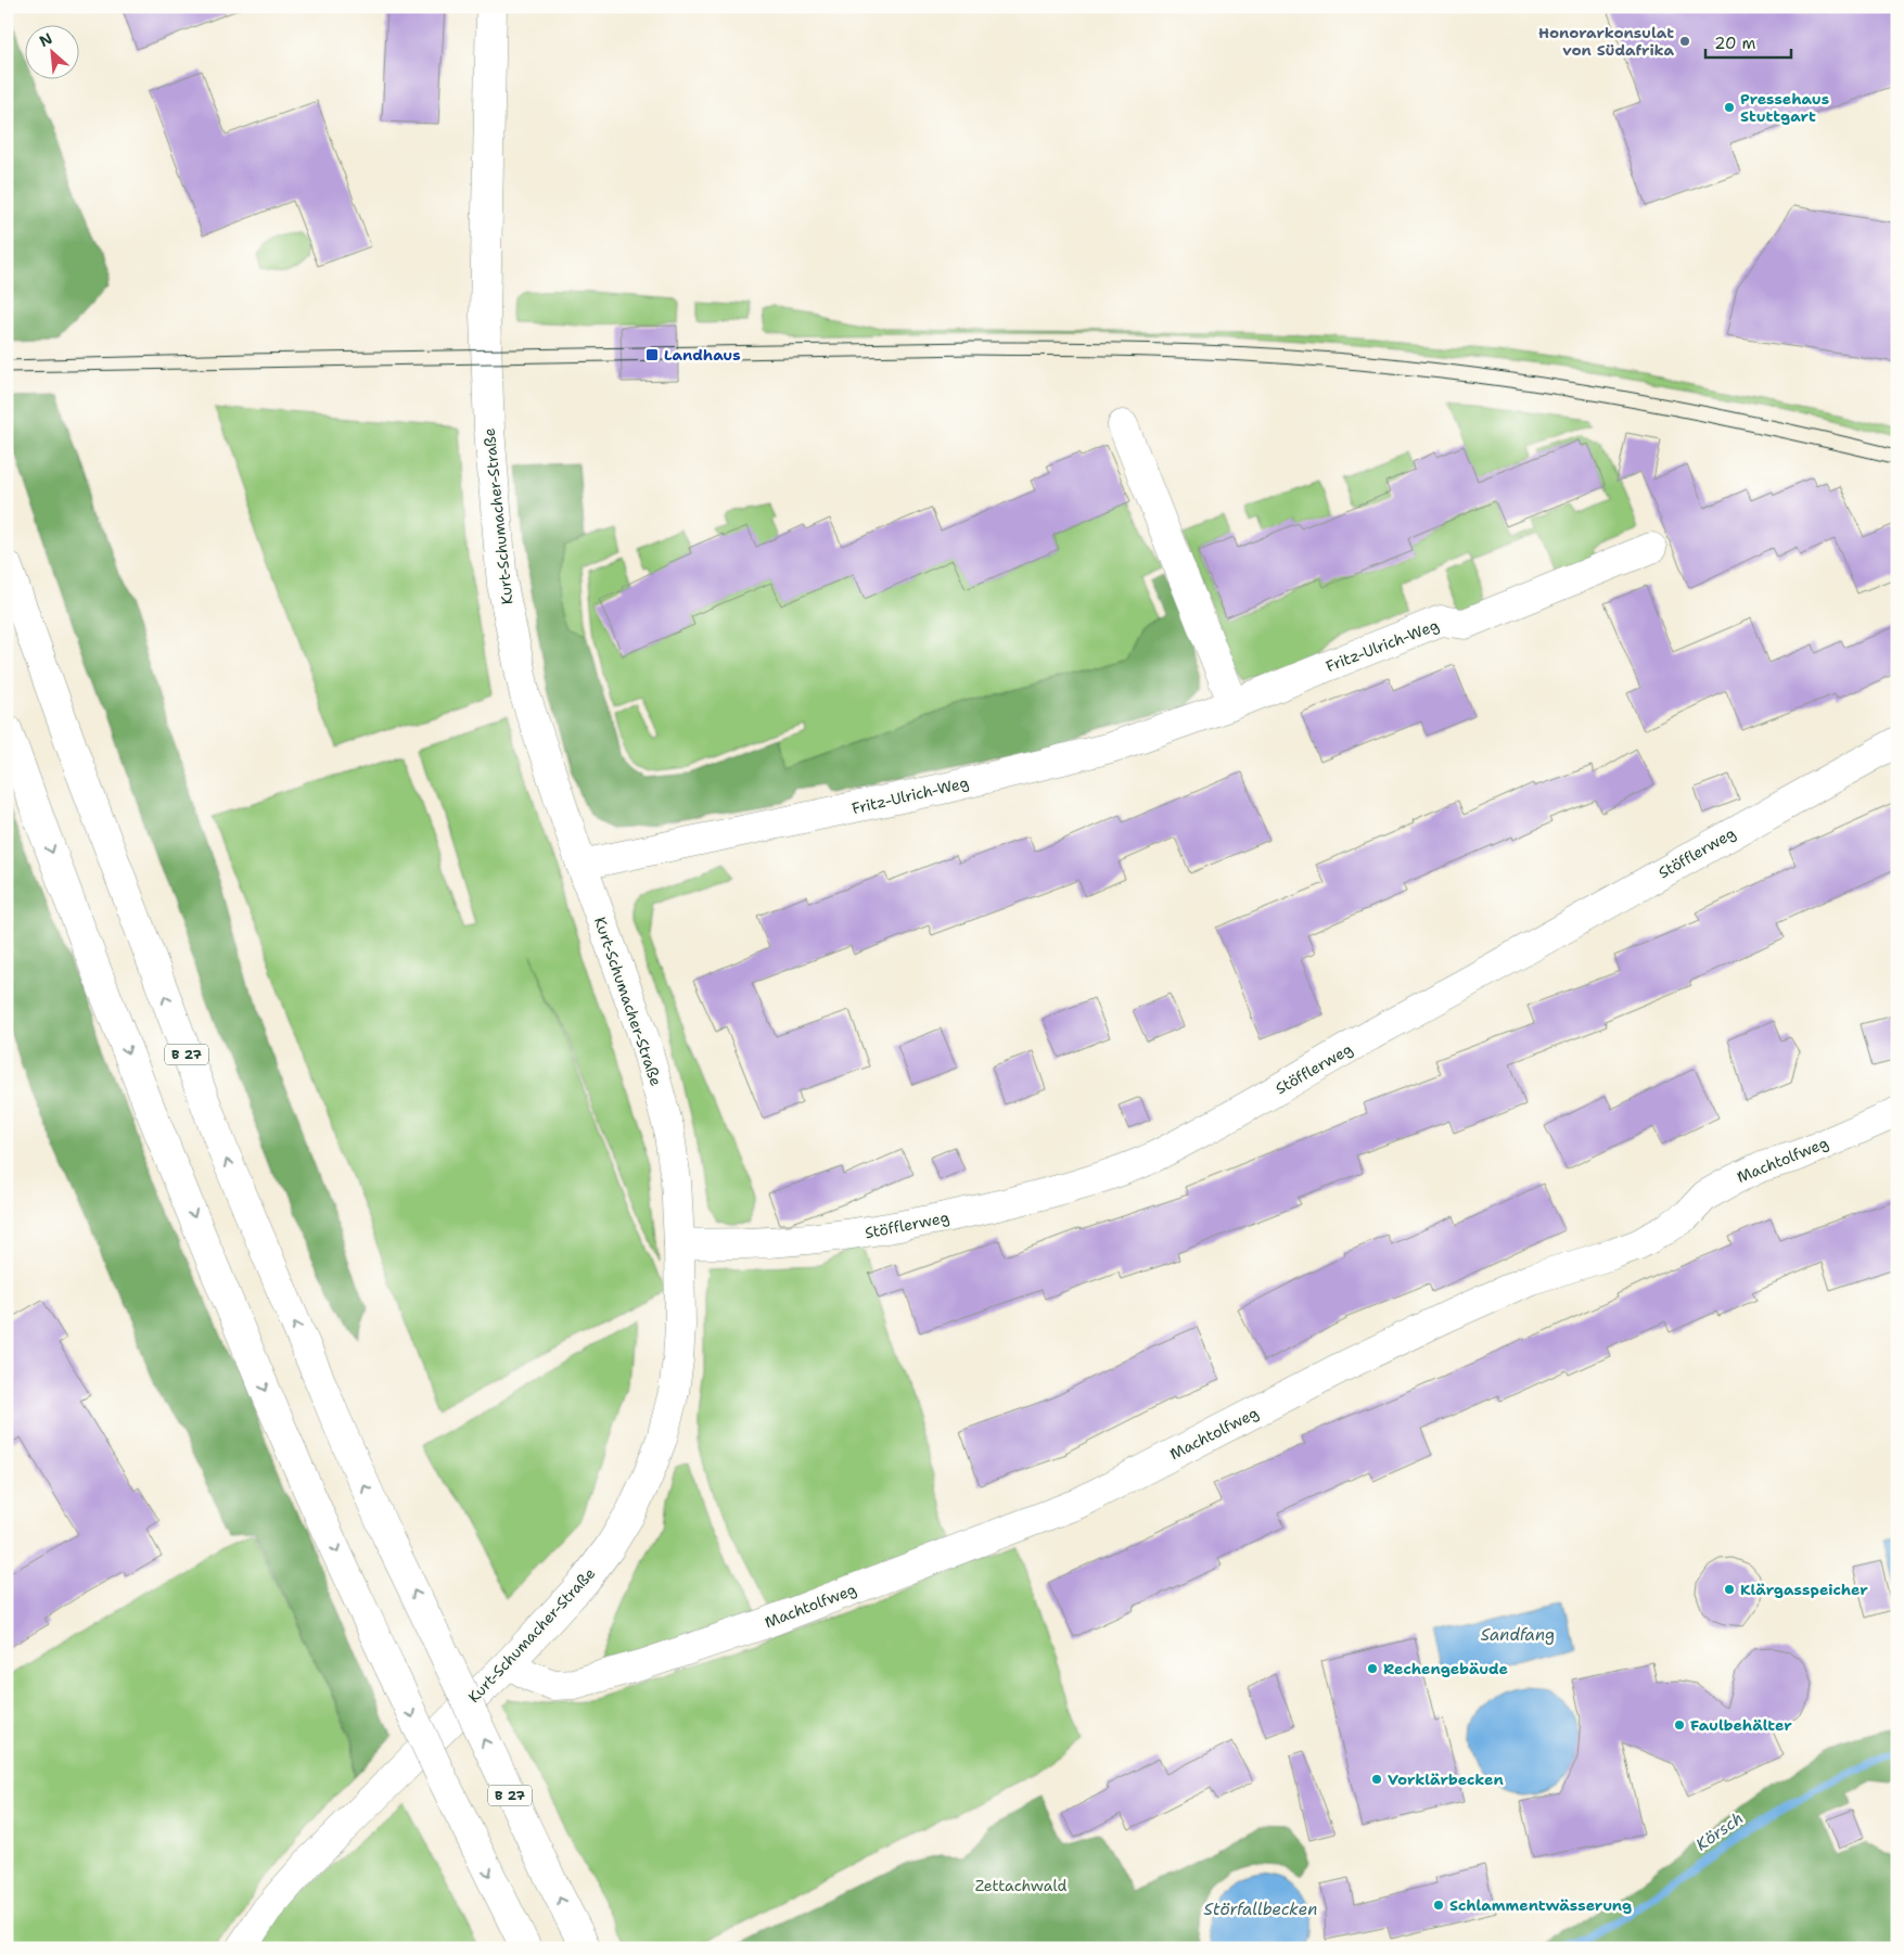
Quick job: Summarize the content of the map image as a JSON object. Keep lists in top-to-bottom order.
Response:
{
  "streets": {
    "main road": [
      "Kurt-Schumacher-Straße",
      "Fritz-Ulrich-Weg",
      "Stöfflerweg",
      "B 27",
      "Machtolfweg"
    ]
  },
  "crossings": [
    ["Kurt-Schumacher-Straße", "Fritz-Ulrich-Weg"],
    ["Kurt-Schumacher-Straße", "Stöfflerweg"],
    ["Kurt-Schumacher-Straße", "Machtolfweg"]
  ],
  "water": ["Sandfang", "Körsch", "Störfallbecken"],
  "parks": ["Zettachwald"],
  "places": {
    "other": [
      "Honorarkonsulat von Südafrika",
      "Pressehaus Stuttgart",
      "Klärgasspeicher",
      "Rechengebäude",
      "Faulbehälter",
      "Vorklärbecken",
      "Schlammentwässerung"
    ],
    "transit": ["Landhaus"]
  },
  "scale_bar": "20 m",
  "north": "top left"
}
